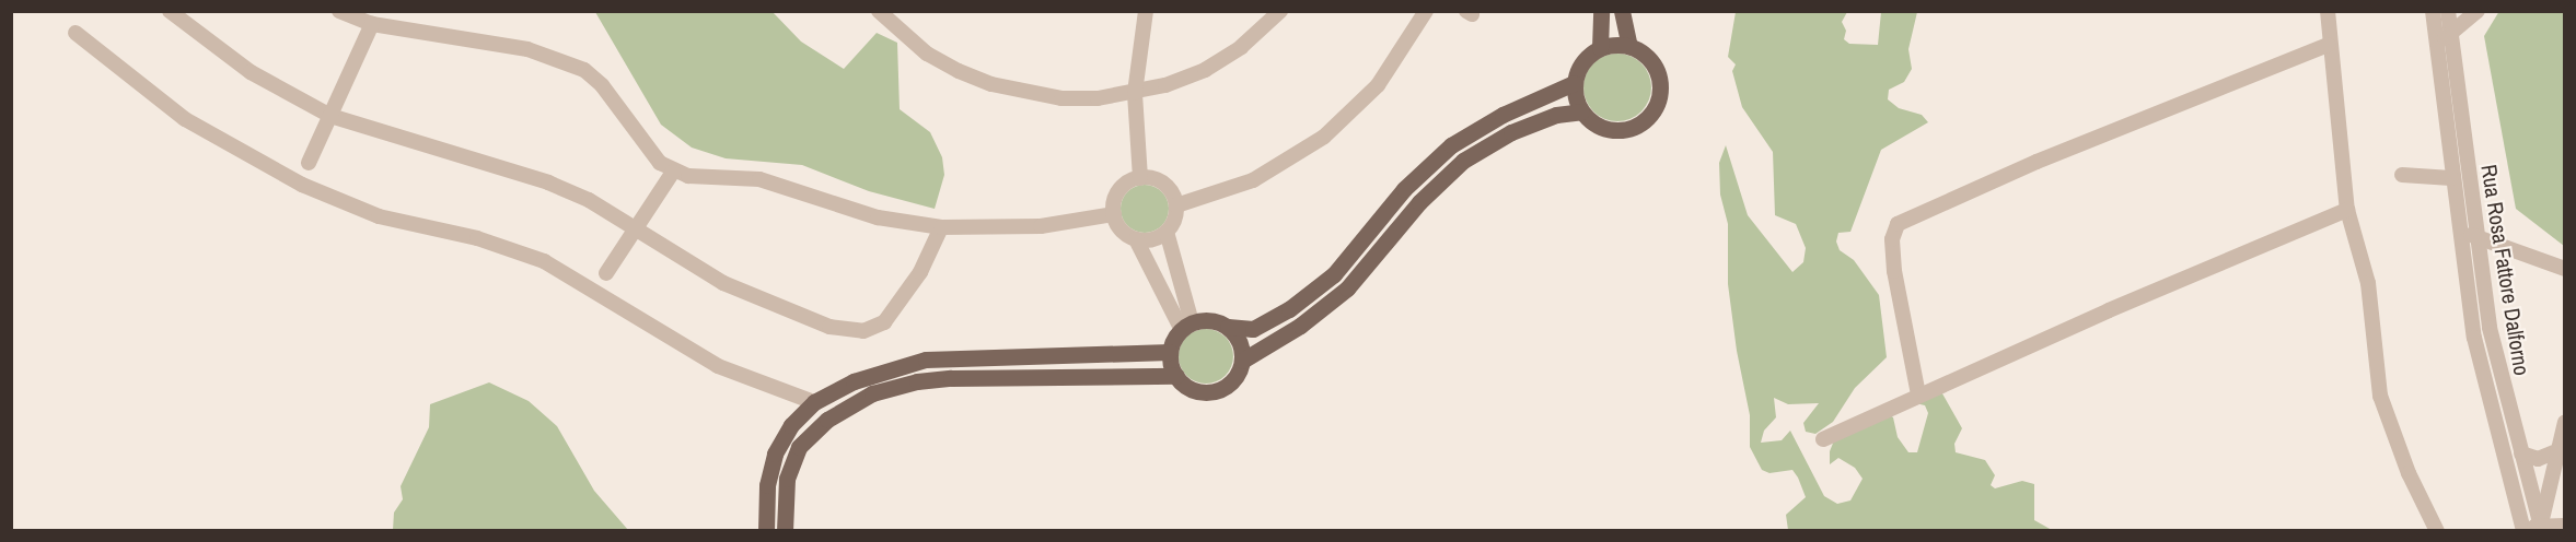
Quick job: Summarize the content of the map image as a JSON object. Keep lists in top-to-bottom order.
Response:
{
  "streets": {
    "street": ["Rua Rosa Fattore Dalforno"]
  }
}
